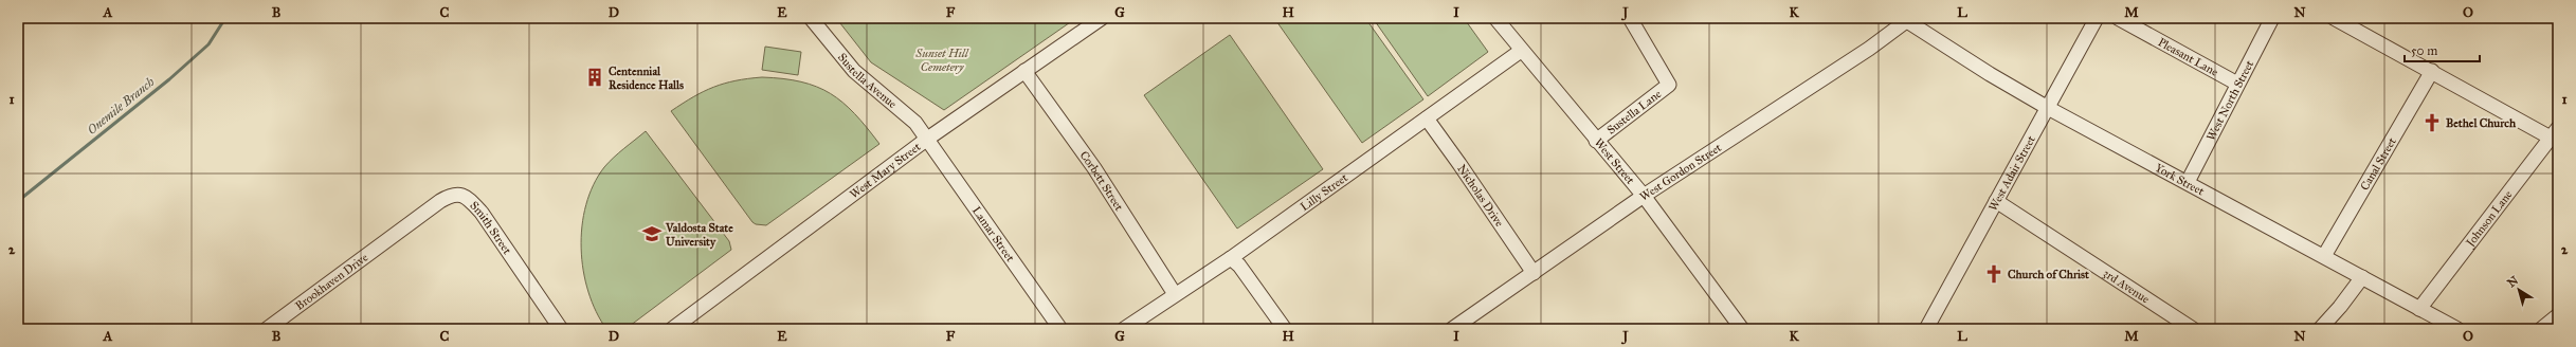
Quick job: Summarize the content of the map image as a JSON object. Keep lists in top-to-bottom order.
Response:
{
  "streets": {
    "street": [
      "Pleasant Lane",
      "Sustella Avenue",
      "West North Street",
      "Sustella Lane",
      "West Street",
      "Canal Street",
      "West Mary Street",
      "West Gordon Street",
      "West Adair Street",
      "York Street",
      "Corbett Street",
      "Lilly Street",
      "Nicholas Drive",
      "Johnson Lane",
      "Smith Street",
      "Lamar Street",
      "Brookhaven Drive",
      "3rd Avenue"
    ]
  },
  "crossings": [
    ["Pleasant Lane", "West North Street"],
    ["Sustella Avenue", "West Mary Street"],
    ["Sustella Avenue", "Lamar Street"],
    ["West North Street", "York Street"],
    ["Sustella Lane", "West Street"],
    ["West Street", "West Gordon Street"],
    ["West Street", "Lilly Street"],
    ["Canal Street", "York Street"],
    ["West Mary Street", "Corbett Street"],
    ["West Mary Street", "Lamar Street"],
    ["West Gordon Street", "York Street"],
    ["West Gordon Street", "Nicholas Drive"],
    ["West Adair Street", "York Street"],
    ["West Adair Street", "3rd Avenue"],
    ["York Street", "Johnson Lane"],
    ["Corbett Street", "Lilly Street"],
    ["Lilly Street", "Nicholas Drive"],
    ["Smith Street", "Brookhaven Drive"]
  ],
  "water": ["Onemile Branch"],
  "parks": ["Sunset Hill Cemetery"],
  "places": {
    "building": ["Centennial Residence Halls"],
    "church": ["Bethel Church", "Church of Christ"],
    "school or university": ["Valdosta State University"]
  },
  "scale_bar": "50 m",
  "north": "top left",
  "grid": {
    "columns": [
      "A",
      "B",
      "C",
      "D",
      "E",
      "F",
      "G",
      "H",
      "I",
      "J",
      "K",
      "L",
      "M",
      "N",
      "O"
    ],
    "rows": ["1", "2"]
  }
}
